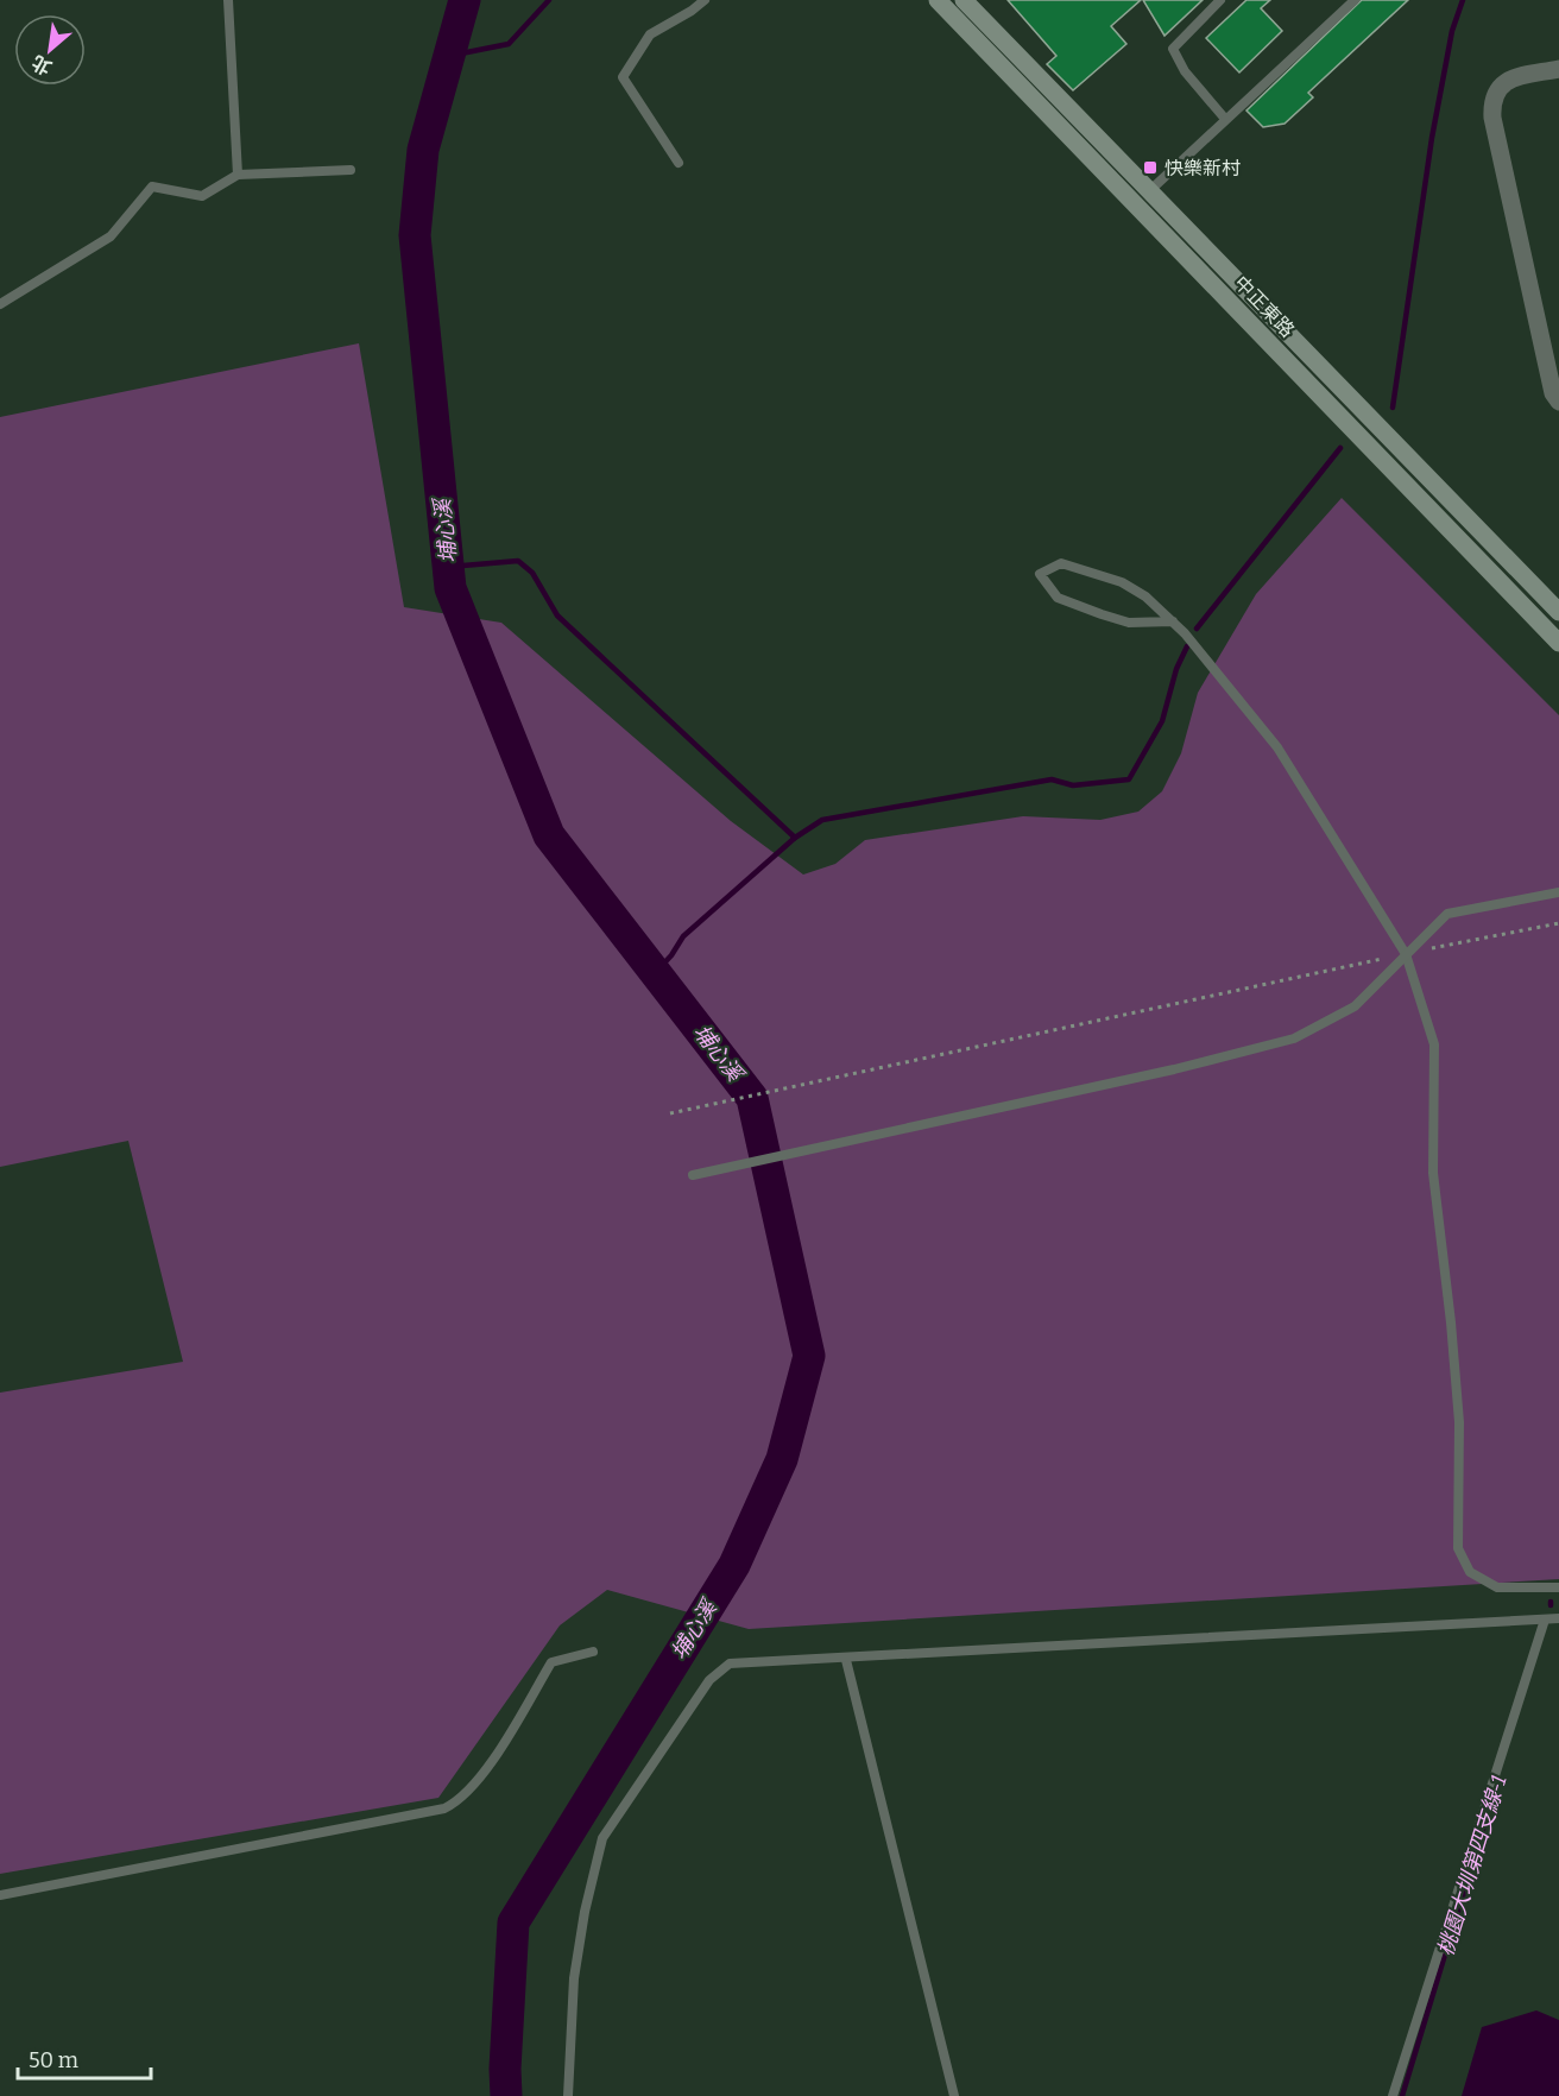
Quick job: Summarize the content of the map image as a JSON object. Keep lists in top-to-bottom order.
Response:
{
  "streets": {
    "main road": ["中正東路"]
  },
  "water": ["埔心溪", "桃園大圳第四支線-1"],
  "places": {
    "transit": ["快樂新村"]
  },
  "scale_bar": "50 m",
  "north": "bottom left"
}
